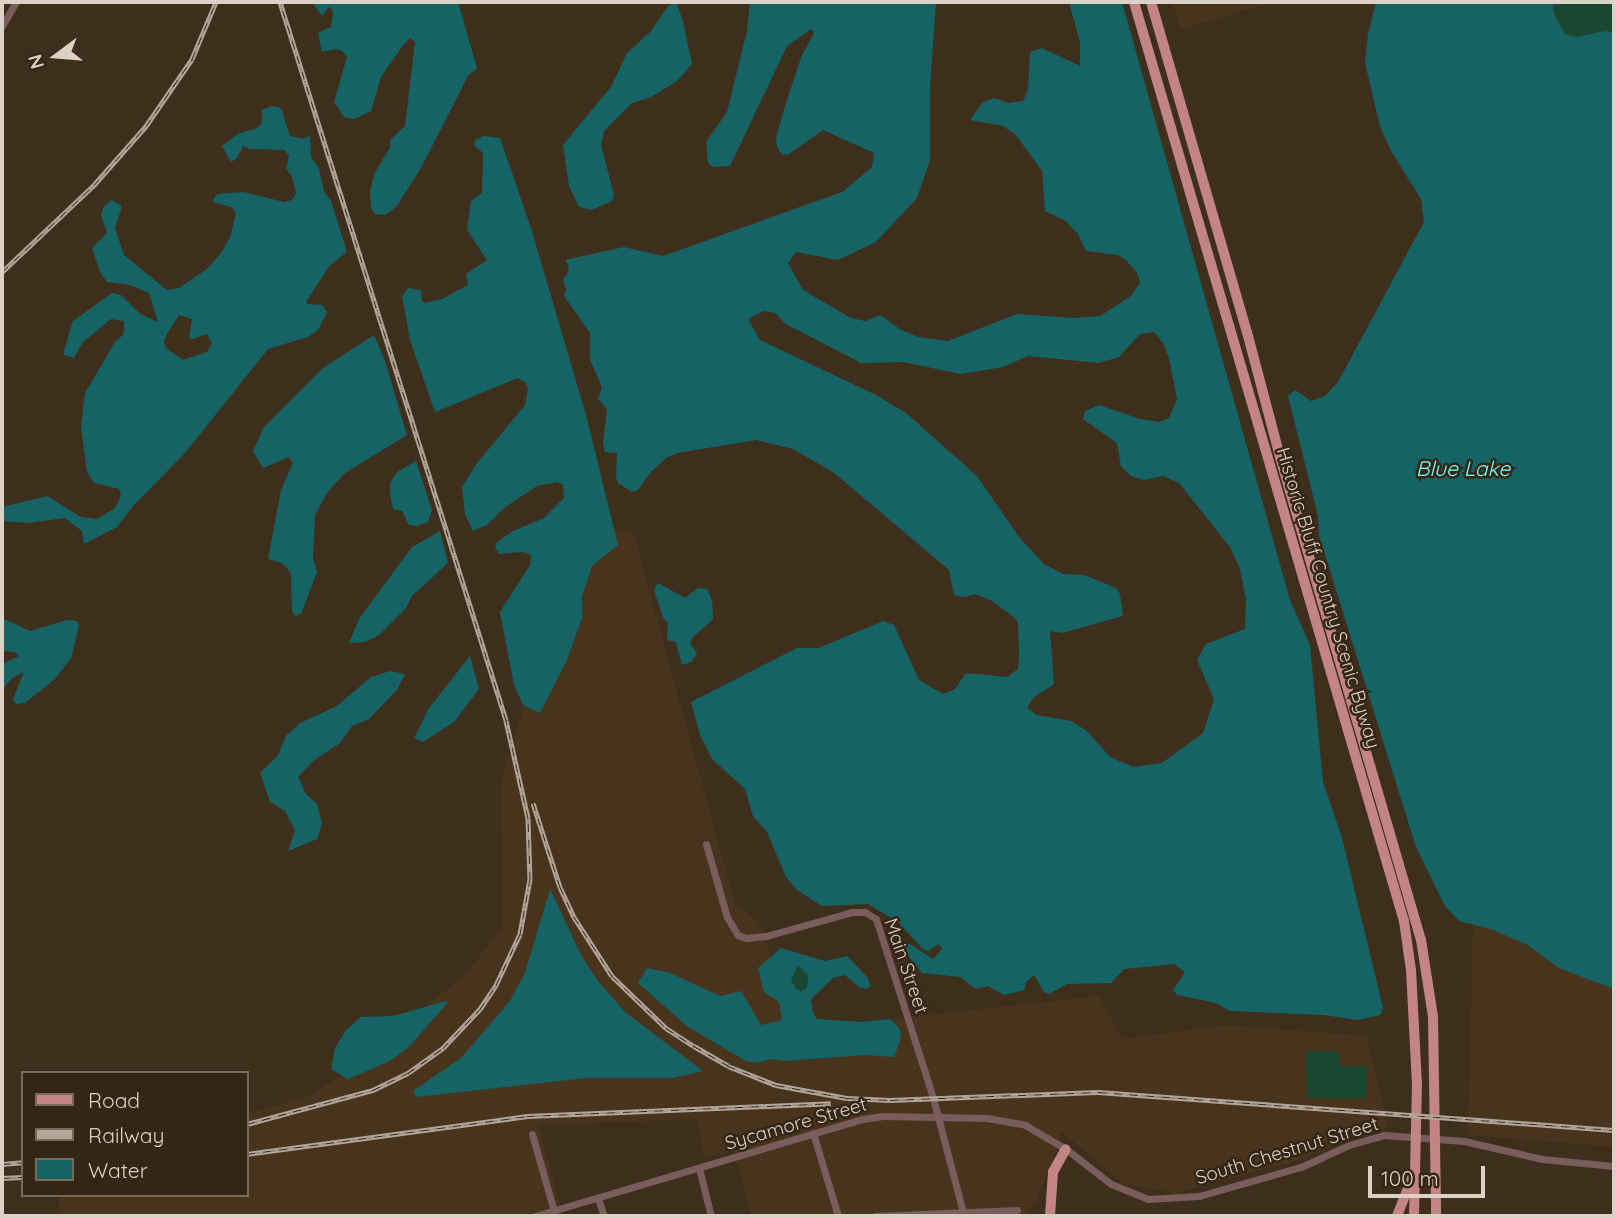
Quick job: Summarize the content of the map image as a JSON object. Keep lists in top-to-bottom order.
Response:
{
  "streets": {
    "main road": ["Historic Bluff Country Scenic Byway"],
    "street": ["Main Street", "Sycamore Street", "South Chestnut Street"]
  },
  "crossings": [
    ["Main Street", "Sycamore Street"],
    ["Sycamore Street", "South Chestnut Street"]
  ],
  "water": ["Blue Lake"],
  "legend": ["Road", "Railway", "Water"],
  "scale_bar": "100 m",
  "north": "left"
}
